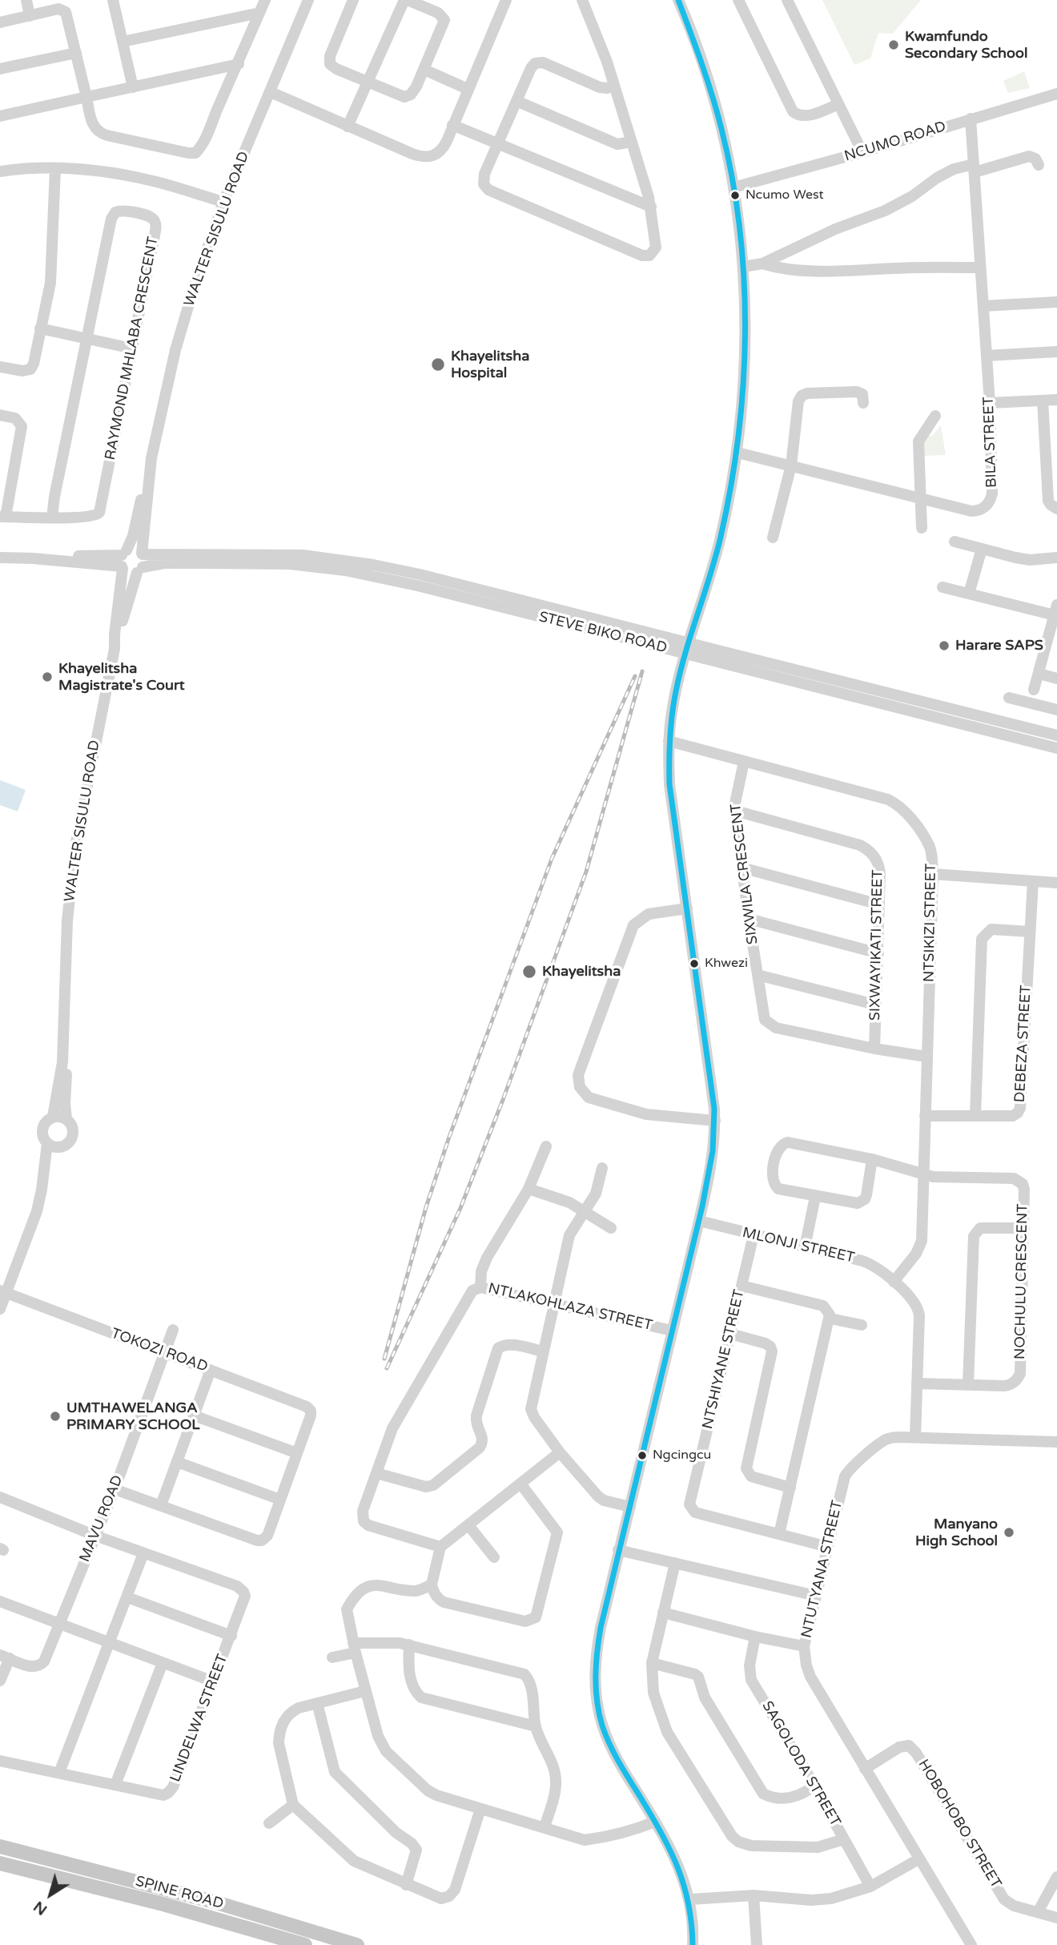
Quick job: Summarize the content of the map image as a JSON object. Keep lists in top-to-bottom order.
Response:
{
  "streets": {
    "main road": ["SPINE ROAD"],
    "street": [
      "NCUMO ROAD",
      "WALTER SISULU ROAD",
      "RAYMOND MHLABA CRESCENT",
      "BILA STREET",
      "STEVE BIKO ROAD",
      "SIXWILA CRESCENT",
      "NTSIKIZI STREET",
      "SIXWAYIKATI STREET",
      "DEBEZA STREET",
      "MLONJI STREET",
      "NOCHULU CRESCENT",
      "NTLAKOHLAZA STREET",
      "TOKOZI ROAD",
      "NTSHIYANE STREET",
      "MAVU ROAD",
      "NTUTYANA STREET",
      "LINDELWA STREET",
      "SAGOLODA STREET",
      "HOBOHOBO STREET"
    ]
  },
  "crossings": [
    ["NCUMO ROAD", "BILA STREET"],
    ["WALTER SISULU ROAD", "STEVE BIKO ROAD"],
    ["SIXWILA CRESCENT", "NTSIKIZI STREET"],
    ["SIXWILA CRESCENT", "SIXWAYIKATI STREET"],
    ["NTSIKIZI STREET", "DEBEZA STREET"],
    ["NTSIKIZI STREET", "MLONJI STREET"],
    ["NTSIKIZI STREET", "NOCHULU CRESCENT"],
    ["MLONJI STREET", "NOCHULU CRESCENT"],
    ["MLONJI STREET", "NTSHIYANE STREET"],
    ["MLONJI STREET", "NTUTYANA STREET"],
    ["TOKOZI ROAD", "MAVU ROAD"],
    ["NTSHIYANE STREET", "NTUTYANA STREET"],
    ["NTUTYANA STREET", "HOBOHOBO STREET"]
  ],
  "places": [
    "Kwamfundo Secondary School",
    "Ncumo West",
    "Khayelitsha Hospital",
    "Harare SAPS",
    "Khayelitsha Magistrate's Court",
    "Khwezi",
    "Khayelitsha",
    "UMTHAWELANGA PRIMARY SCHOOL",
    "Ngcingcu",
    "Manyano High School"
  ],
  "north": "bottom left"
}
